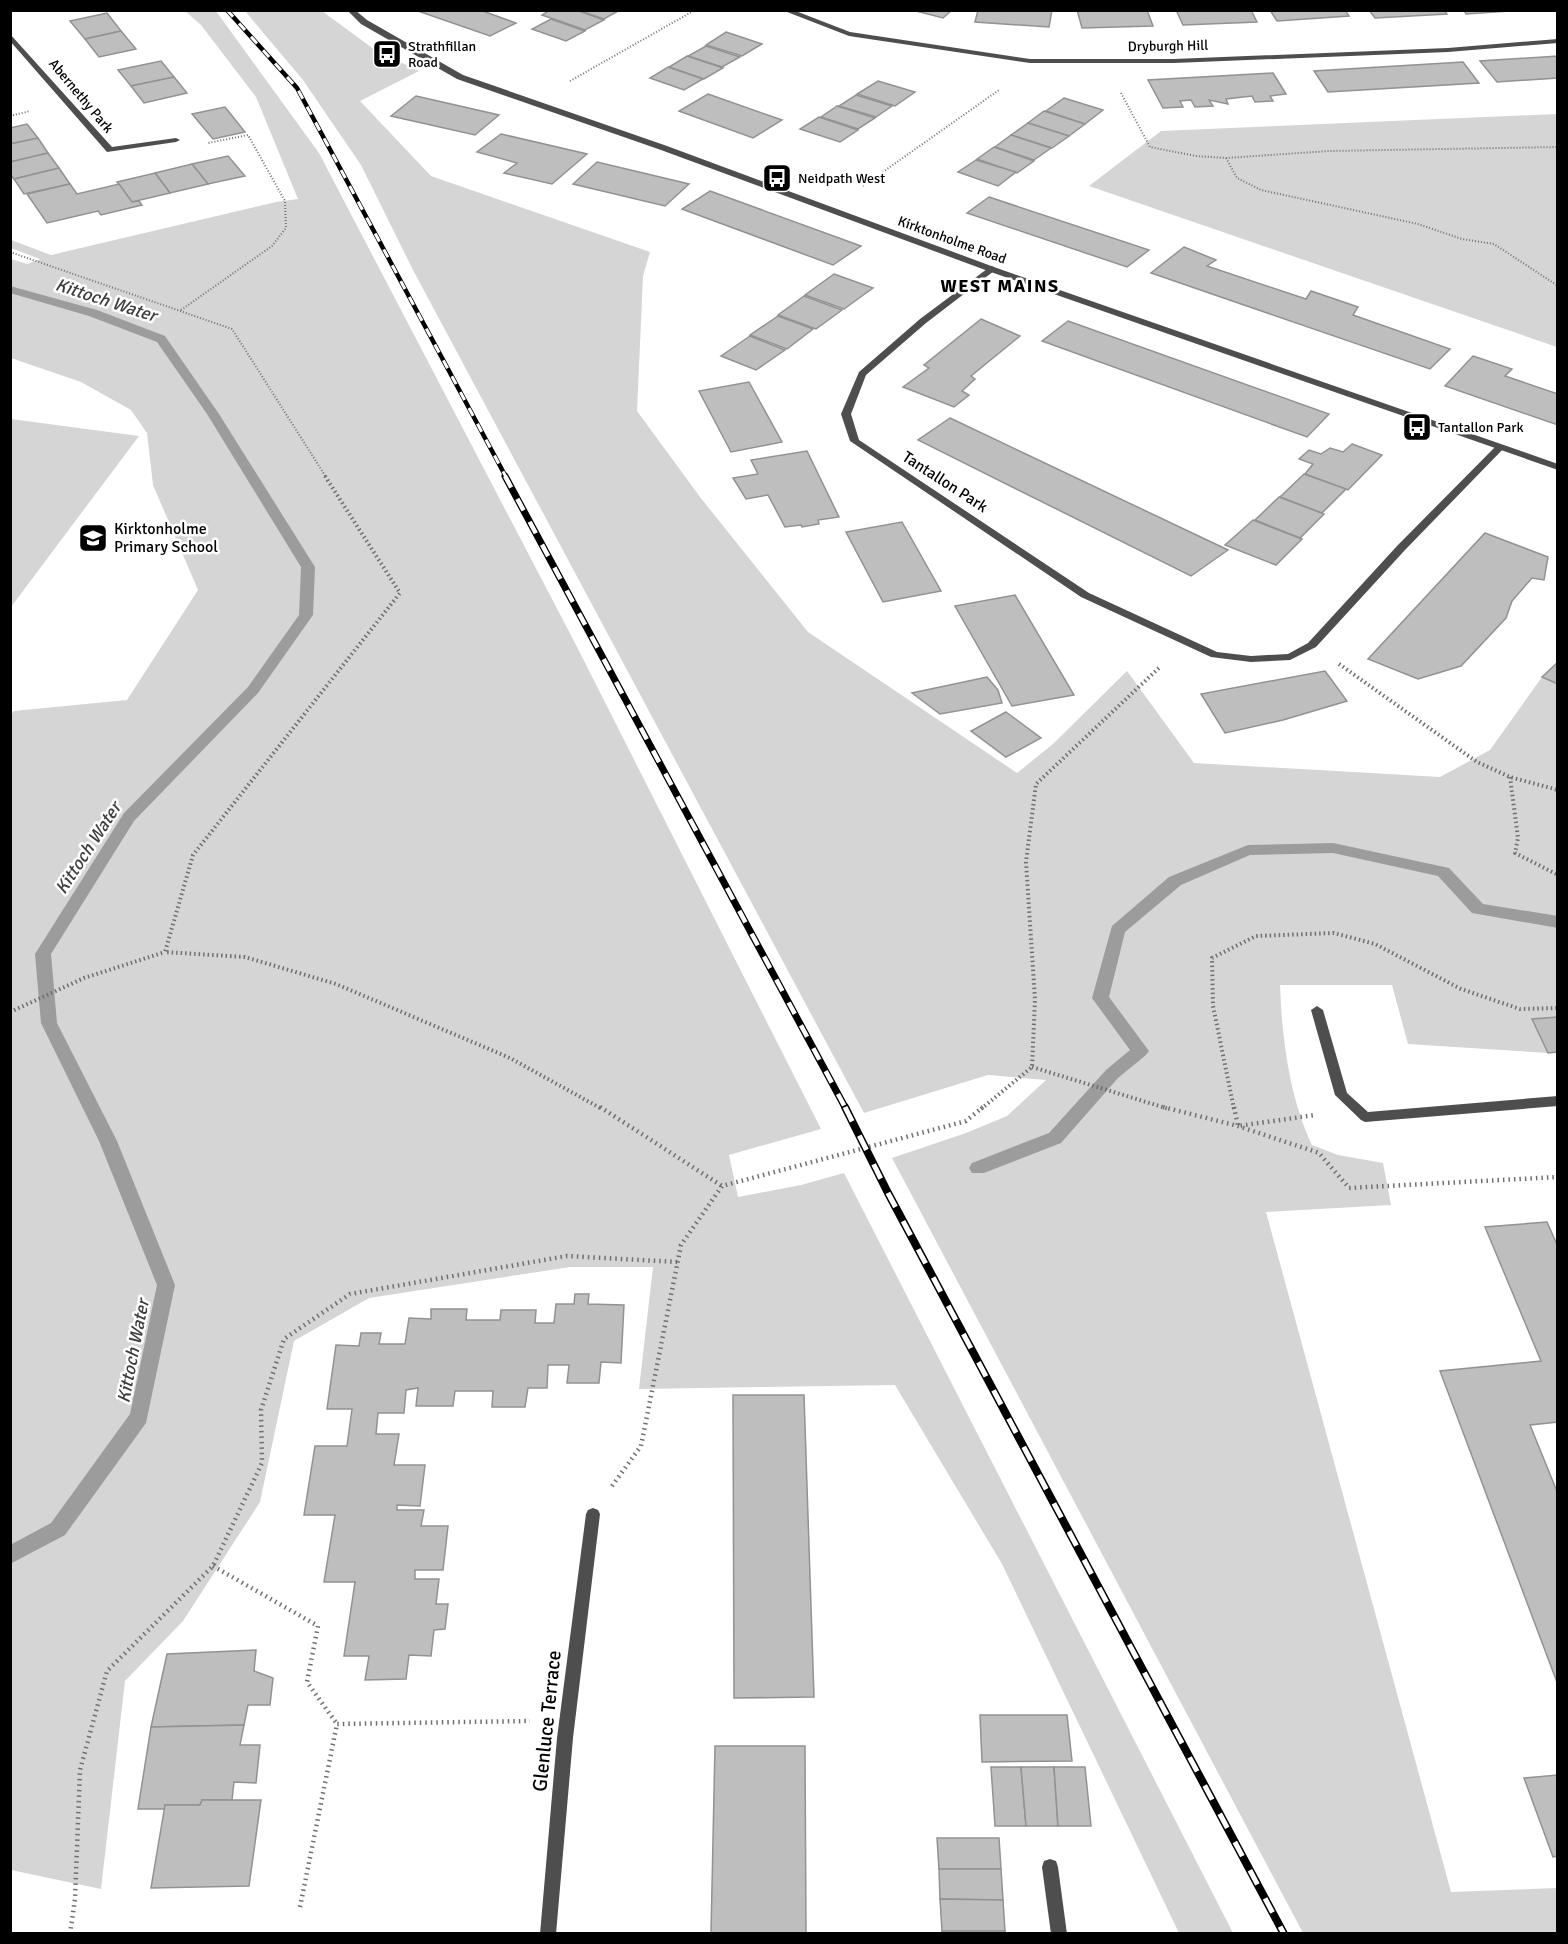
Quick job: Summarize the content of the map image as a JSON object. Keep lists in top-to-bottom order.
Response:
{
  "streets": {
    "street": [
      "Dryburgh Hill",
      "Abernethy Park",
      "Kirktonholme Road",
      "Tantallon Park",
      "Glenluce Terrace"
    ]
  },
  "crossings": [
    ["Kirktonholme Road", "Tantallon Park"]
  ],
  "districts": ["WEST MAINS"],
  "water": ["Kittoch Water"],
  "places": {
    "bus stop": ["Strathfillan Road", "Neidpath West", "Tantallon Park"],
    "school or university": ["Kirktonholme Primary School"]
  }
}
